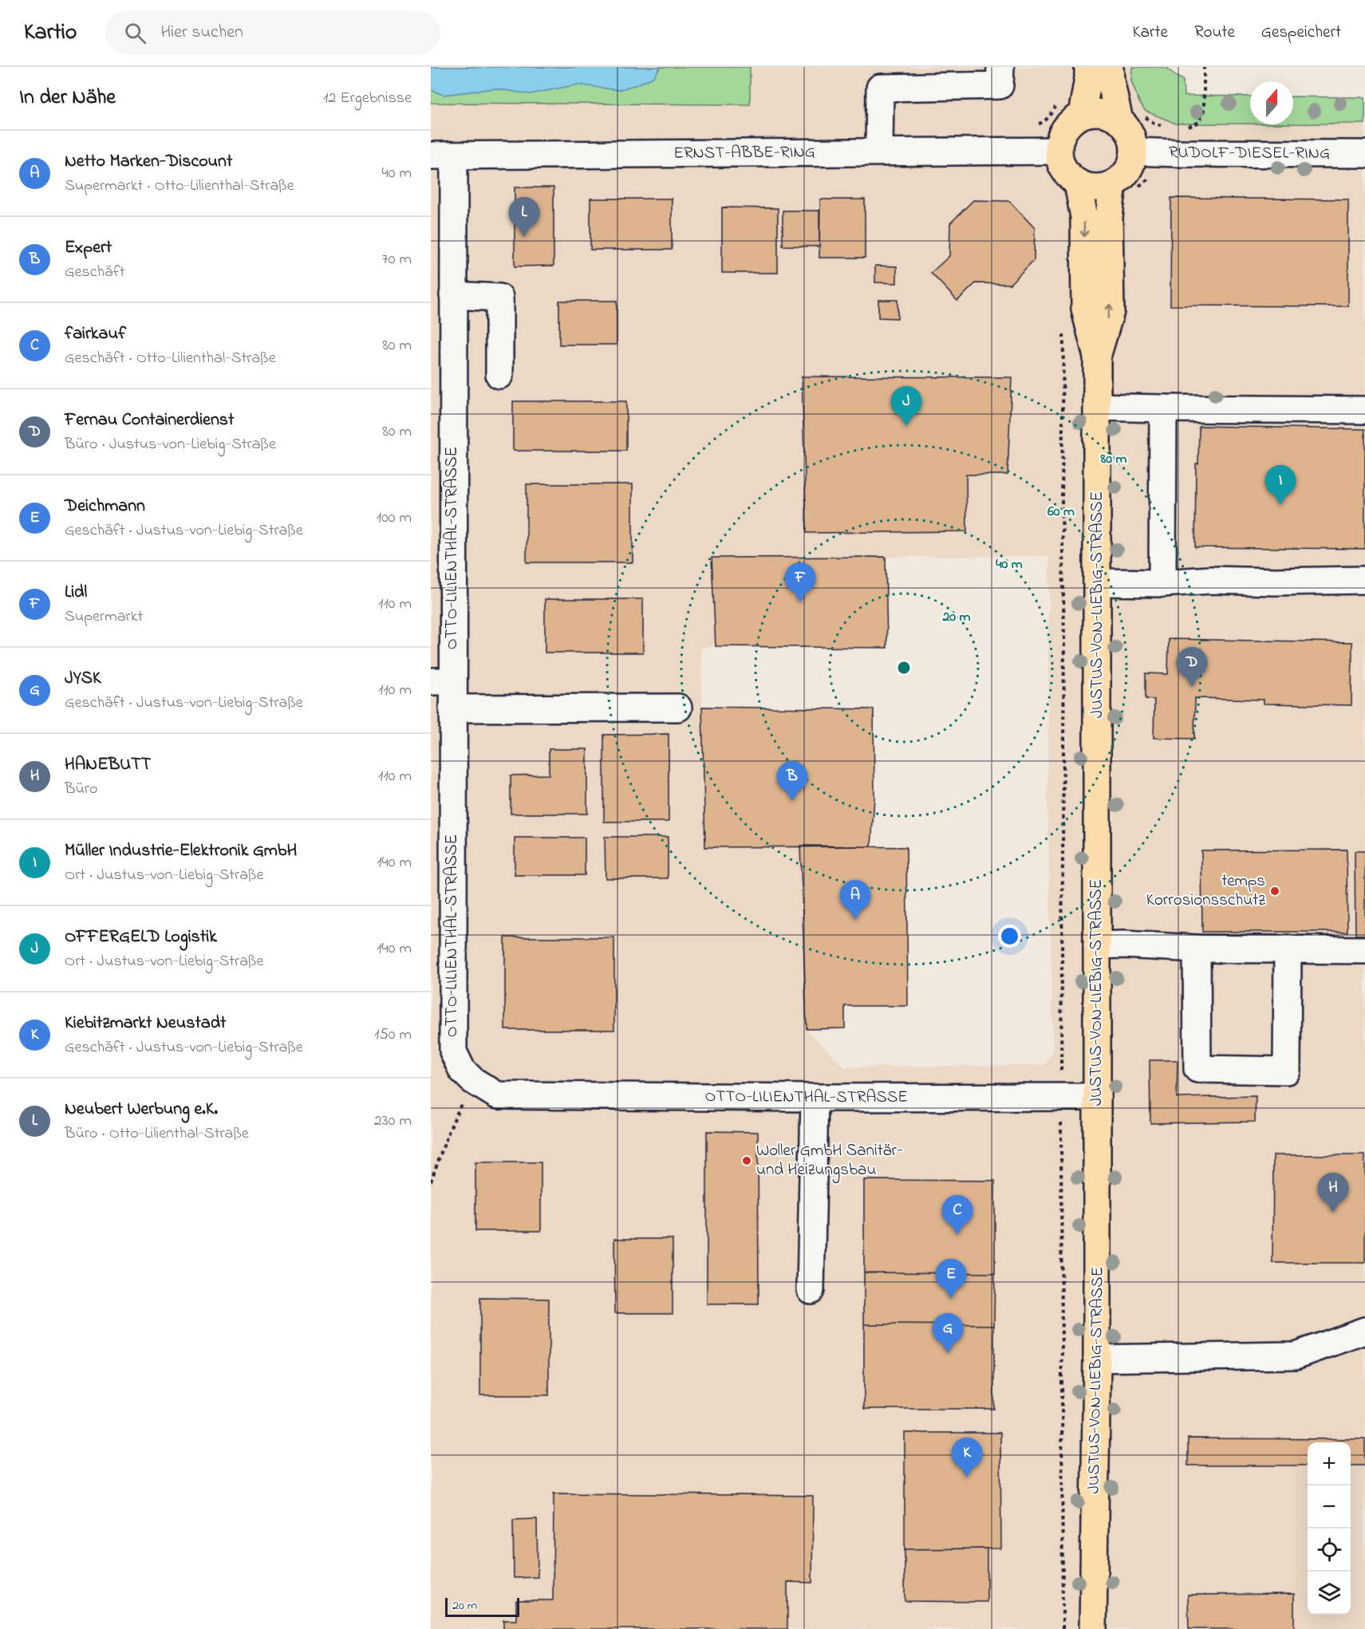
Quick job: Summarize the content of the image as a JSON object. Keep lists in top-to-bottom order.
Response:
{
  "streets": {
    "main road": ["JUSTUS-VON-LIEBIG-STRASSE"],
    "street": ["ERNST-ABBE-RING", "RUDOLF-DIESEL-RING", "OTTO-LILIENTHAL-STRASSE"]
  },
  "crossings": [
    ["ERNST-ABBE-RING", "RUDOLF-DIESEL-RING"],
    ["ERNST-ABBE-RING", "OTTO-LILIENTHAL-STRASSE"],
    ["ERNST-ABBE-RING", "JUSTUS-VON-LIEBIG-STRASSE"],
    ["RUDOLF-DIESEL-RING", "JUSTUS-VON-LIEBIG-STRASSE"],
    ["OTTO-LILIENTHAL-STRASSE", "JUSTUS-VON-LIEBIG-STRASSE"]
  ],
  "places": ["temps Korrosionsschutz", "Woller GmbH Sanitär- und Heizungsbau"],
  "scale_bar": "20 m",
  "north": "top",
  "page": {
    "header": "Kartio",
    "search": "Hier suchen",
    "nav": ["Karte", "Route", "Gespeichert"],
    "heading": ["In der Nähe", "12 Ergebnisse"],
    "list": [
      {
        "mark": "A",
        "name": "Netto Marken-Discount",
        "note": "Supermarkt · Otto-Lilienthal-Straße",
        "value": "40 m"
      },
      {
        "mark": "B",
        "name": "Expert",
        "note": "Geschäft",
        "value": "70 m"
      },
      {
        "mark": "C",
        "name": "fairkauf",
        "note": "Geschäft · Otto-Lilienthal-Straße",
        "value": "80 m"
      },
      {
        "mark": "D",
        "name": "Fernau Containerdienst",
        "note": "Büro · Justus-von-Liebig-Straße",
        "value": "80 m"
      },
      {
        "mark": "E",
        "name": "Deichmann",
        "note": "Geschäft · Justus-von-Liebig-Straße",
        "value": "100 m"
      },
      {
        "mark": "F",
        "name": "Lidl",
        "note": "Supermarkt",
        "value": "110 m"
      },
      {
        "mark": "G",
        "name": "JYSK",
        "note": "Geschäft · Justus-von-Liebig-Straße",
        "value": "110 m"
      },
      {
        "mark": "H",
        "name": "HANEBUTT",
        "note": "Büro",
        "value": "110 m"
      },
      {
        "mark": "I",
        "name": "Müller Industrie-Elektronik GmbH",
        "note": "Ort · Justus-von-Liebig-Straße",
        "value": "140 m"
      },
      {
        "mark": "J",
        "name": "OFFERGELD Logistik",
        "note": "Ort · Justus-von-Liebig-Straße",
        "value": "140 m"
      },
      {
        "mark": "K",
        "name": "Kiebitzmarkt Neustadt",
        "note": "Geschäft · Justus-von-Liebig-Straße",
        "value": "150 m"
      },
      {
        "mark": "L",
        "name": "Neubert Werbung e.K.",
        "note": "Büro · Otto-Lilienthal-Straße",
        "value": "230 m"
      }
    ],
    "pins": [
      "L",
      "J",
      "I",
      "F",
      "D",
      "B",
      "A",
      "H",
      "C",
      "E",
      "G",
      "K"
    ],
    "map_buttons": ["+", "−"],
    "scale": "20 m"
  },
  "rings": [
    "80 m",
    "60 m",
    "40 m",
    "20 m"
  ]
}
